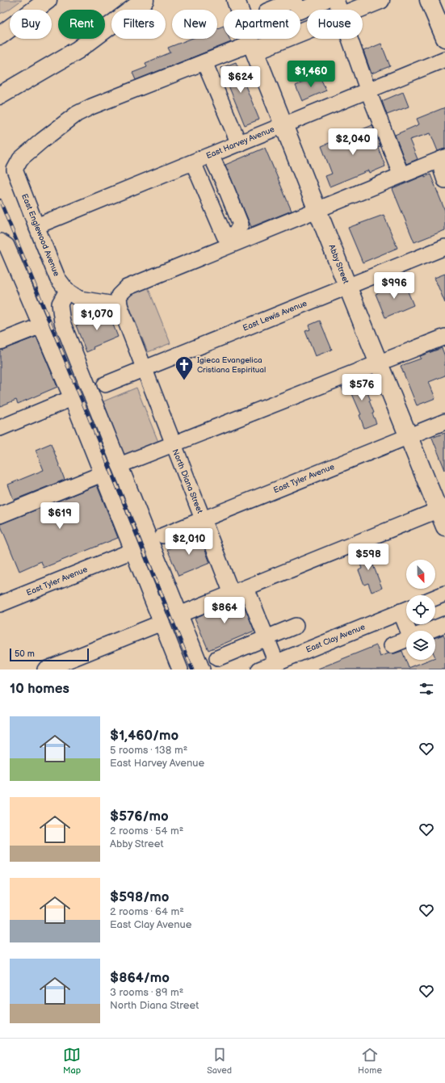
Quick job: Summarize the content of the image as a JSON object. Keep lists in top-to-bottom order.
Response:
{
  "streets": {
    "main road": ["Abby Street"],
    "street": [
      "East Harvey Avenue",
      "East Englewood Avenue",
      "East Lewis Avenue",
      "East Tyler Avenue",
      "North Diana Street",
      "East Clay Avenue"
    ]
  },
  "crossings": [
    ["East Harvey Avenue", "East Englewood Avenue"],
    ["East Harvey Avenue", "Abby Street"],
    ["Abby Street", "East Lewis Avenue"],
    ["Abby Street", "East Tyler Avenue"],
    ["East Lewis Avenue", "North Diana Street"],
    ["East Tyler Avenue", "North Diana Street"]
  ],
  "places": {
    "church": ["Igieca Evangelica Cristiana Espiritual"]
  },
  "scale_bar": "50 m",
  "north": "bottom",
  "page": {
    "chip": [
      "Buy",
      "Rent",
      "Filters",
      "New",
      "Apartment",
      "House"
    ],
    "price": [
      "$1,460",
      "$624",
      "$2,040",
      "$996",
      "$1,070",
      "$576",
      "$619",
      "$2,010",
      "$598",
      "$864"
    ],
    "scale": "50 m",
    "heading": "10 homes",
    "list": [
      {
        "name": "$1,460/mo",
        "note": "5 rooms · 138 m² · East Harvey Avenue"
      },
      {
        "name": "$576/mo",
        "note": "2 rooms · 54 m² · Abby Street"
      },
      {
        "name": "$598/mo",
        "note": "2 rooms · 64 m² · East Clay Avenue"
      },
      {
        "name": "$864/mo",
        "note": "3 rooms · 89 m² · North Diana Street"
      }
    ],
    "tabs": ["Map", "Saved", "Home"]
  }
}
